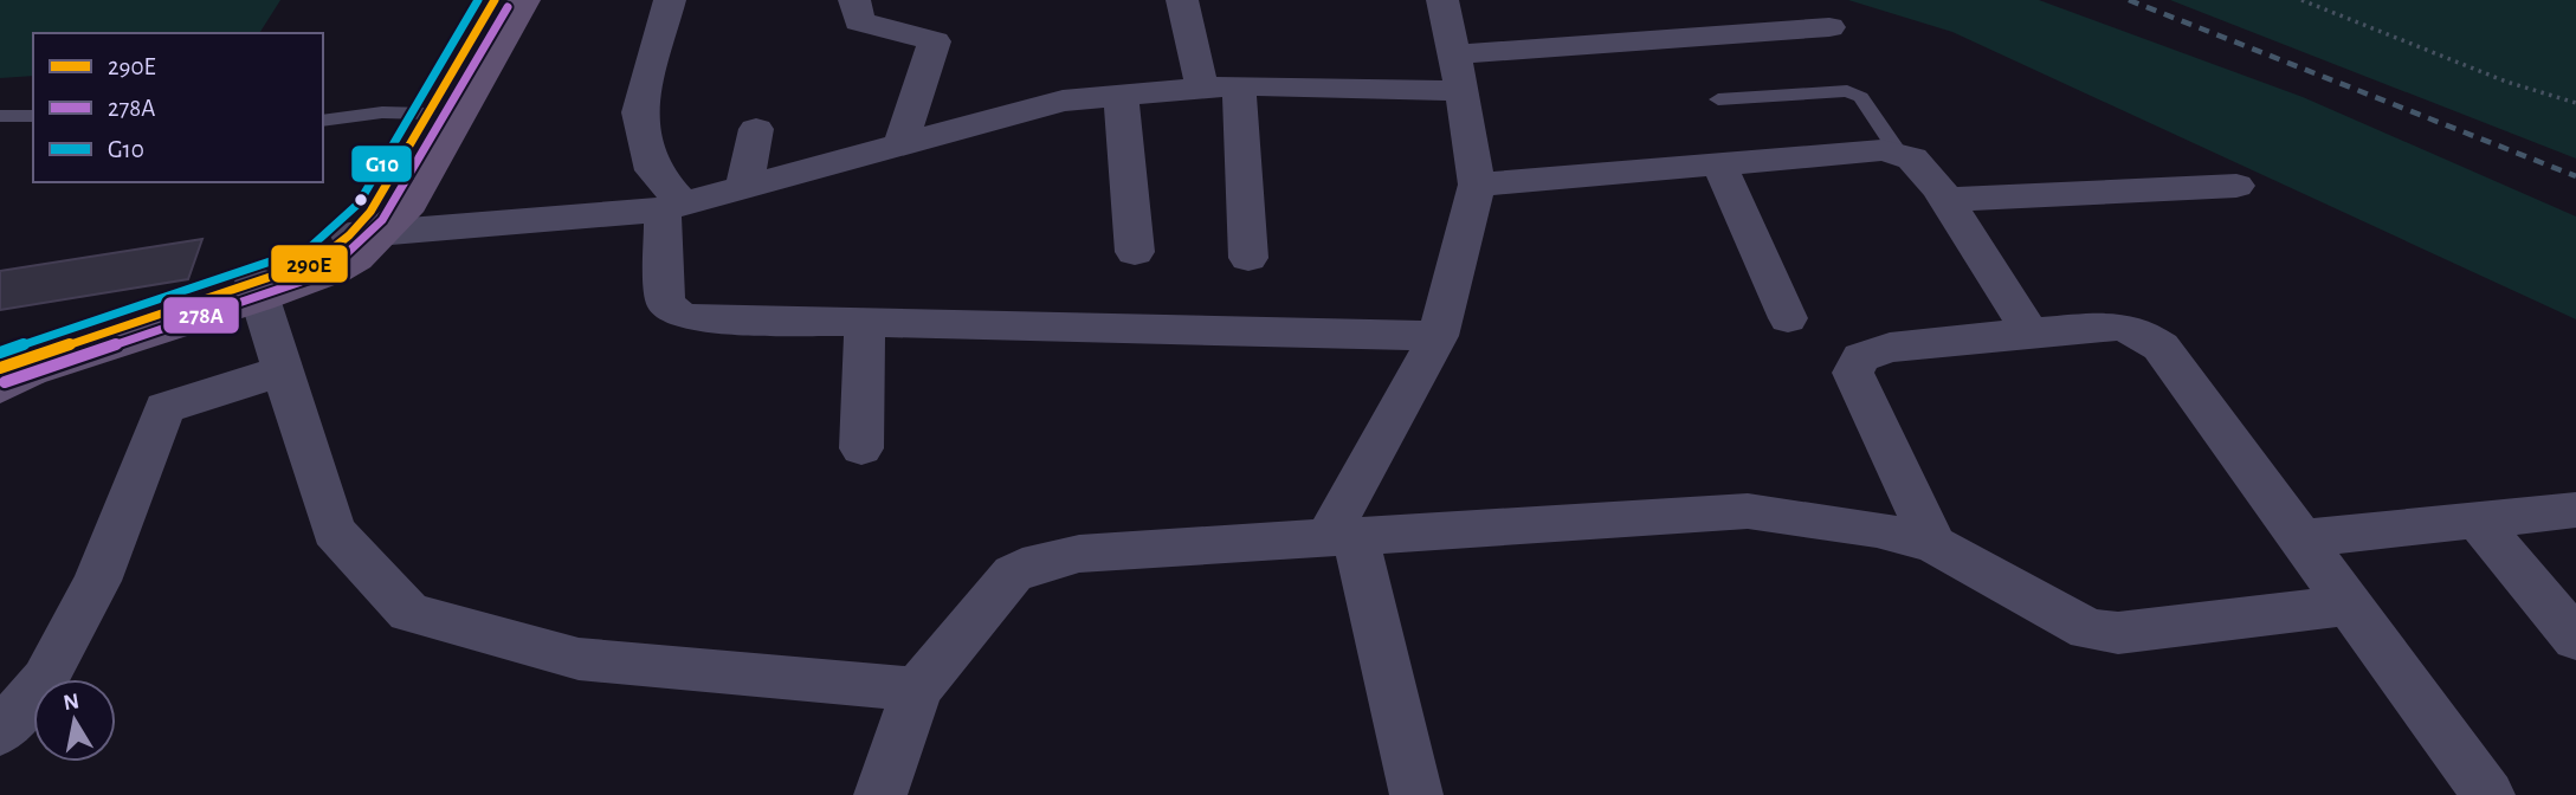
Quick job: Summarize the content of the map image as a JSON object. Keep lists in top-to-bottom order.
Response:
{
  "lines": ["transit line 290E", "transit line G10", "transit line 278A"],
  "legend": ["290E", "278A", "G10"],
  "north": "top"
}
